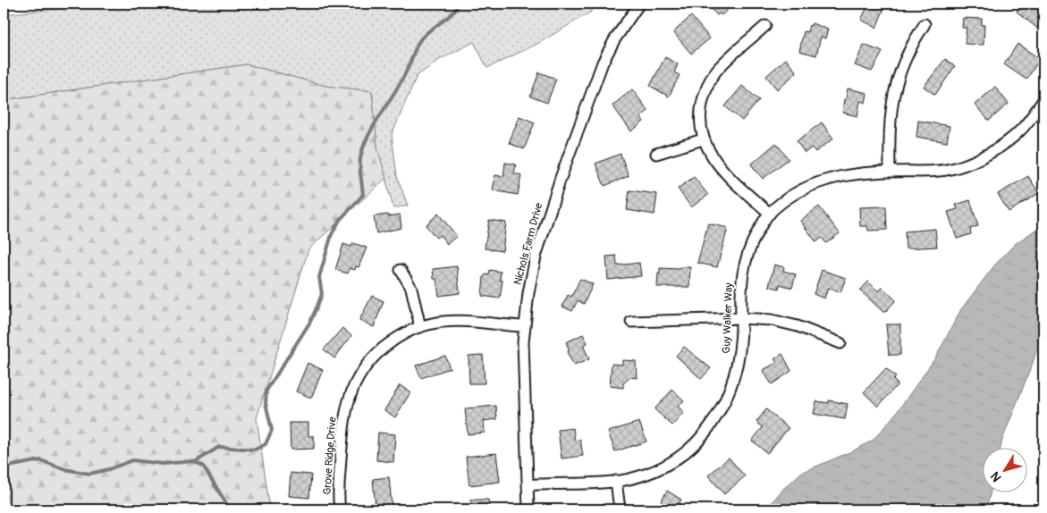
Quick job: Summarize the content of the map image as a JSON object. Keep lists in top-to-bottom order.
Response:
{
  "streets": {
    "street": ["Nichols Farm Drive", "Guy Walker Way", "Grove Ridge Drive"]
  },
  "crossings": [
    ["Nichols Farm Drive", "Guy Walker Way"],
    ["Nichols Farm Drive", "Grove Ridge Drive"]
  ],
  "north": "bottom left"
}
